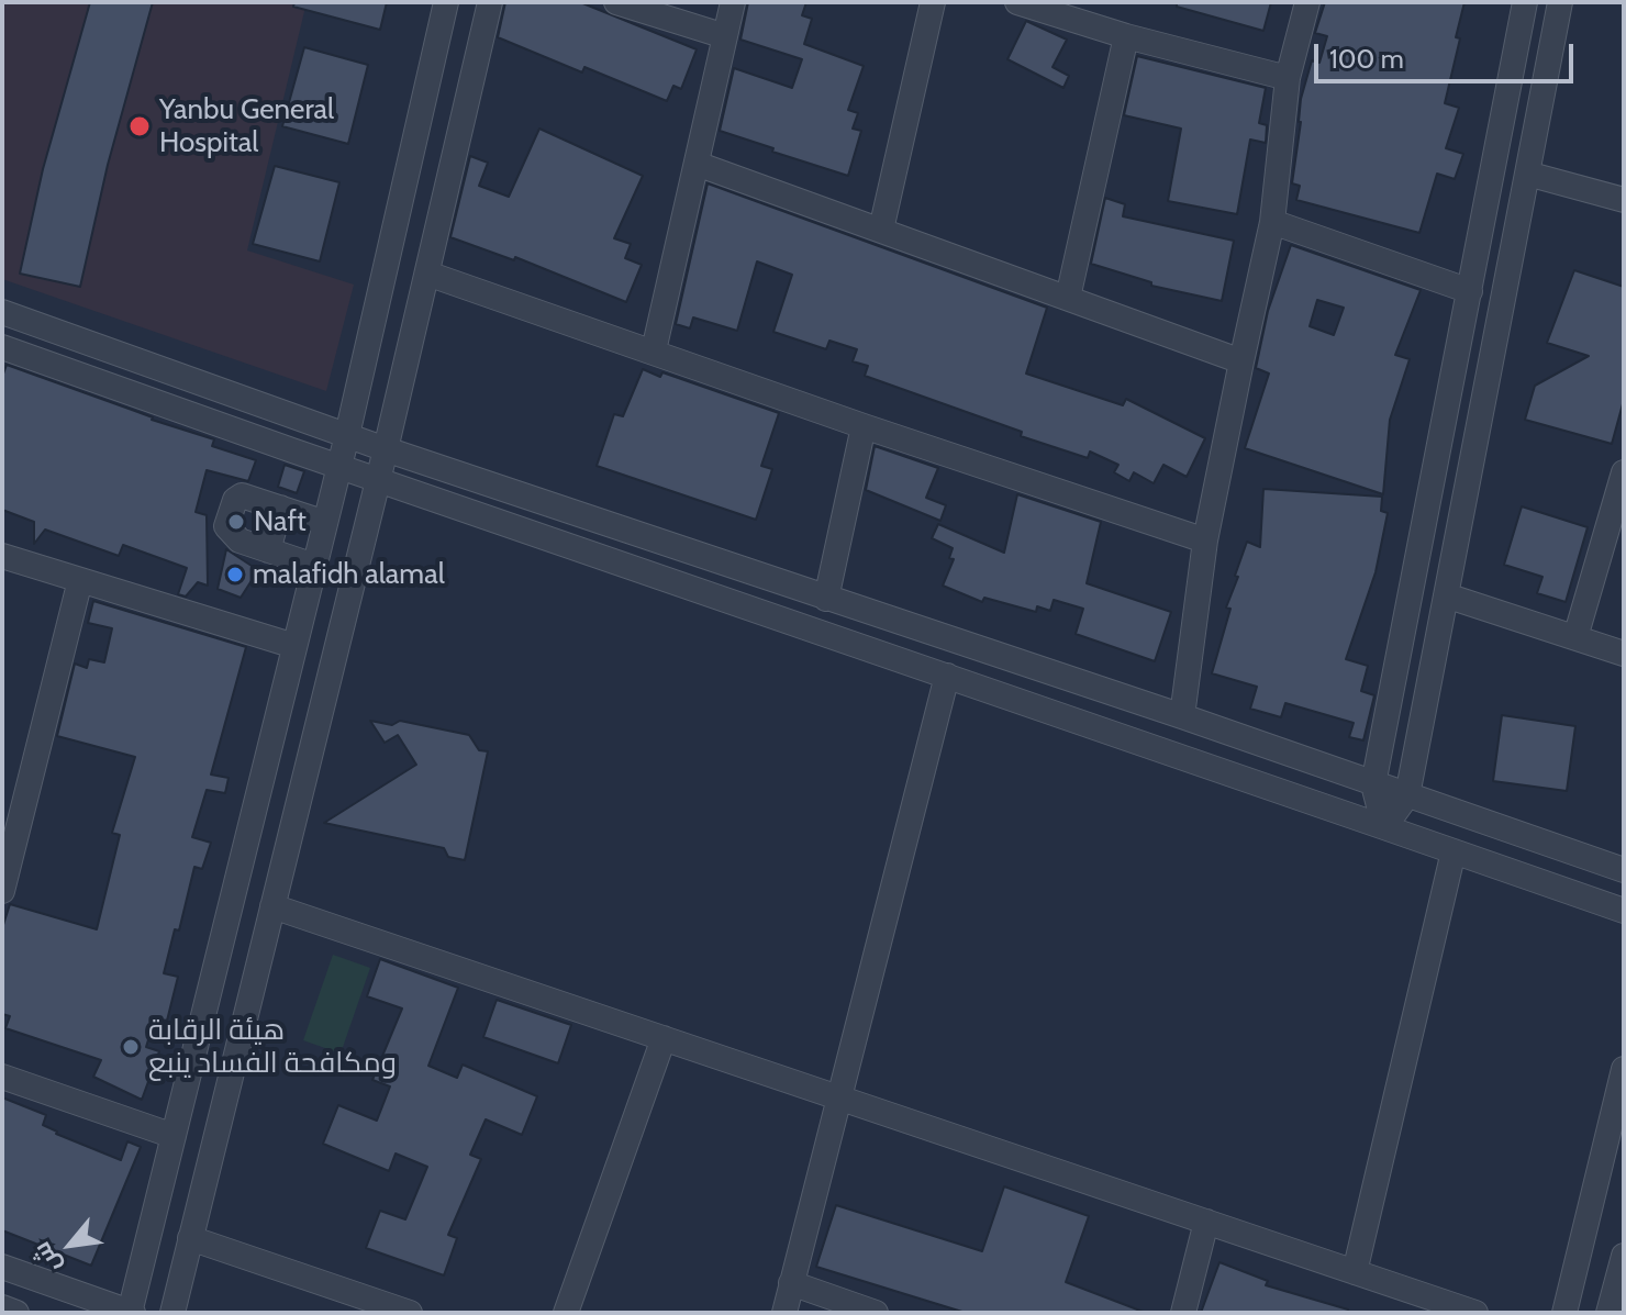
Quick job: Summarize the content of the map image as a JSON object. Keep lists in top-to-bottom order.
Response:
{
  "places": [
    "Yanbu General Hospital",
    "Naft",
    "malafidh alamal",
    "هيئة الرقابة ومكافحة الفساد ينبع"
  ],
  "scale_bar": "100 m",
  "north": "bottom left"
}
